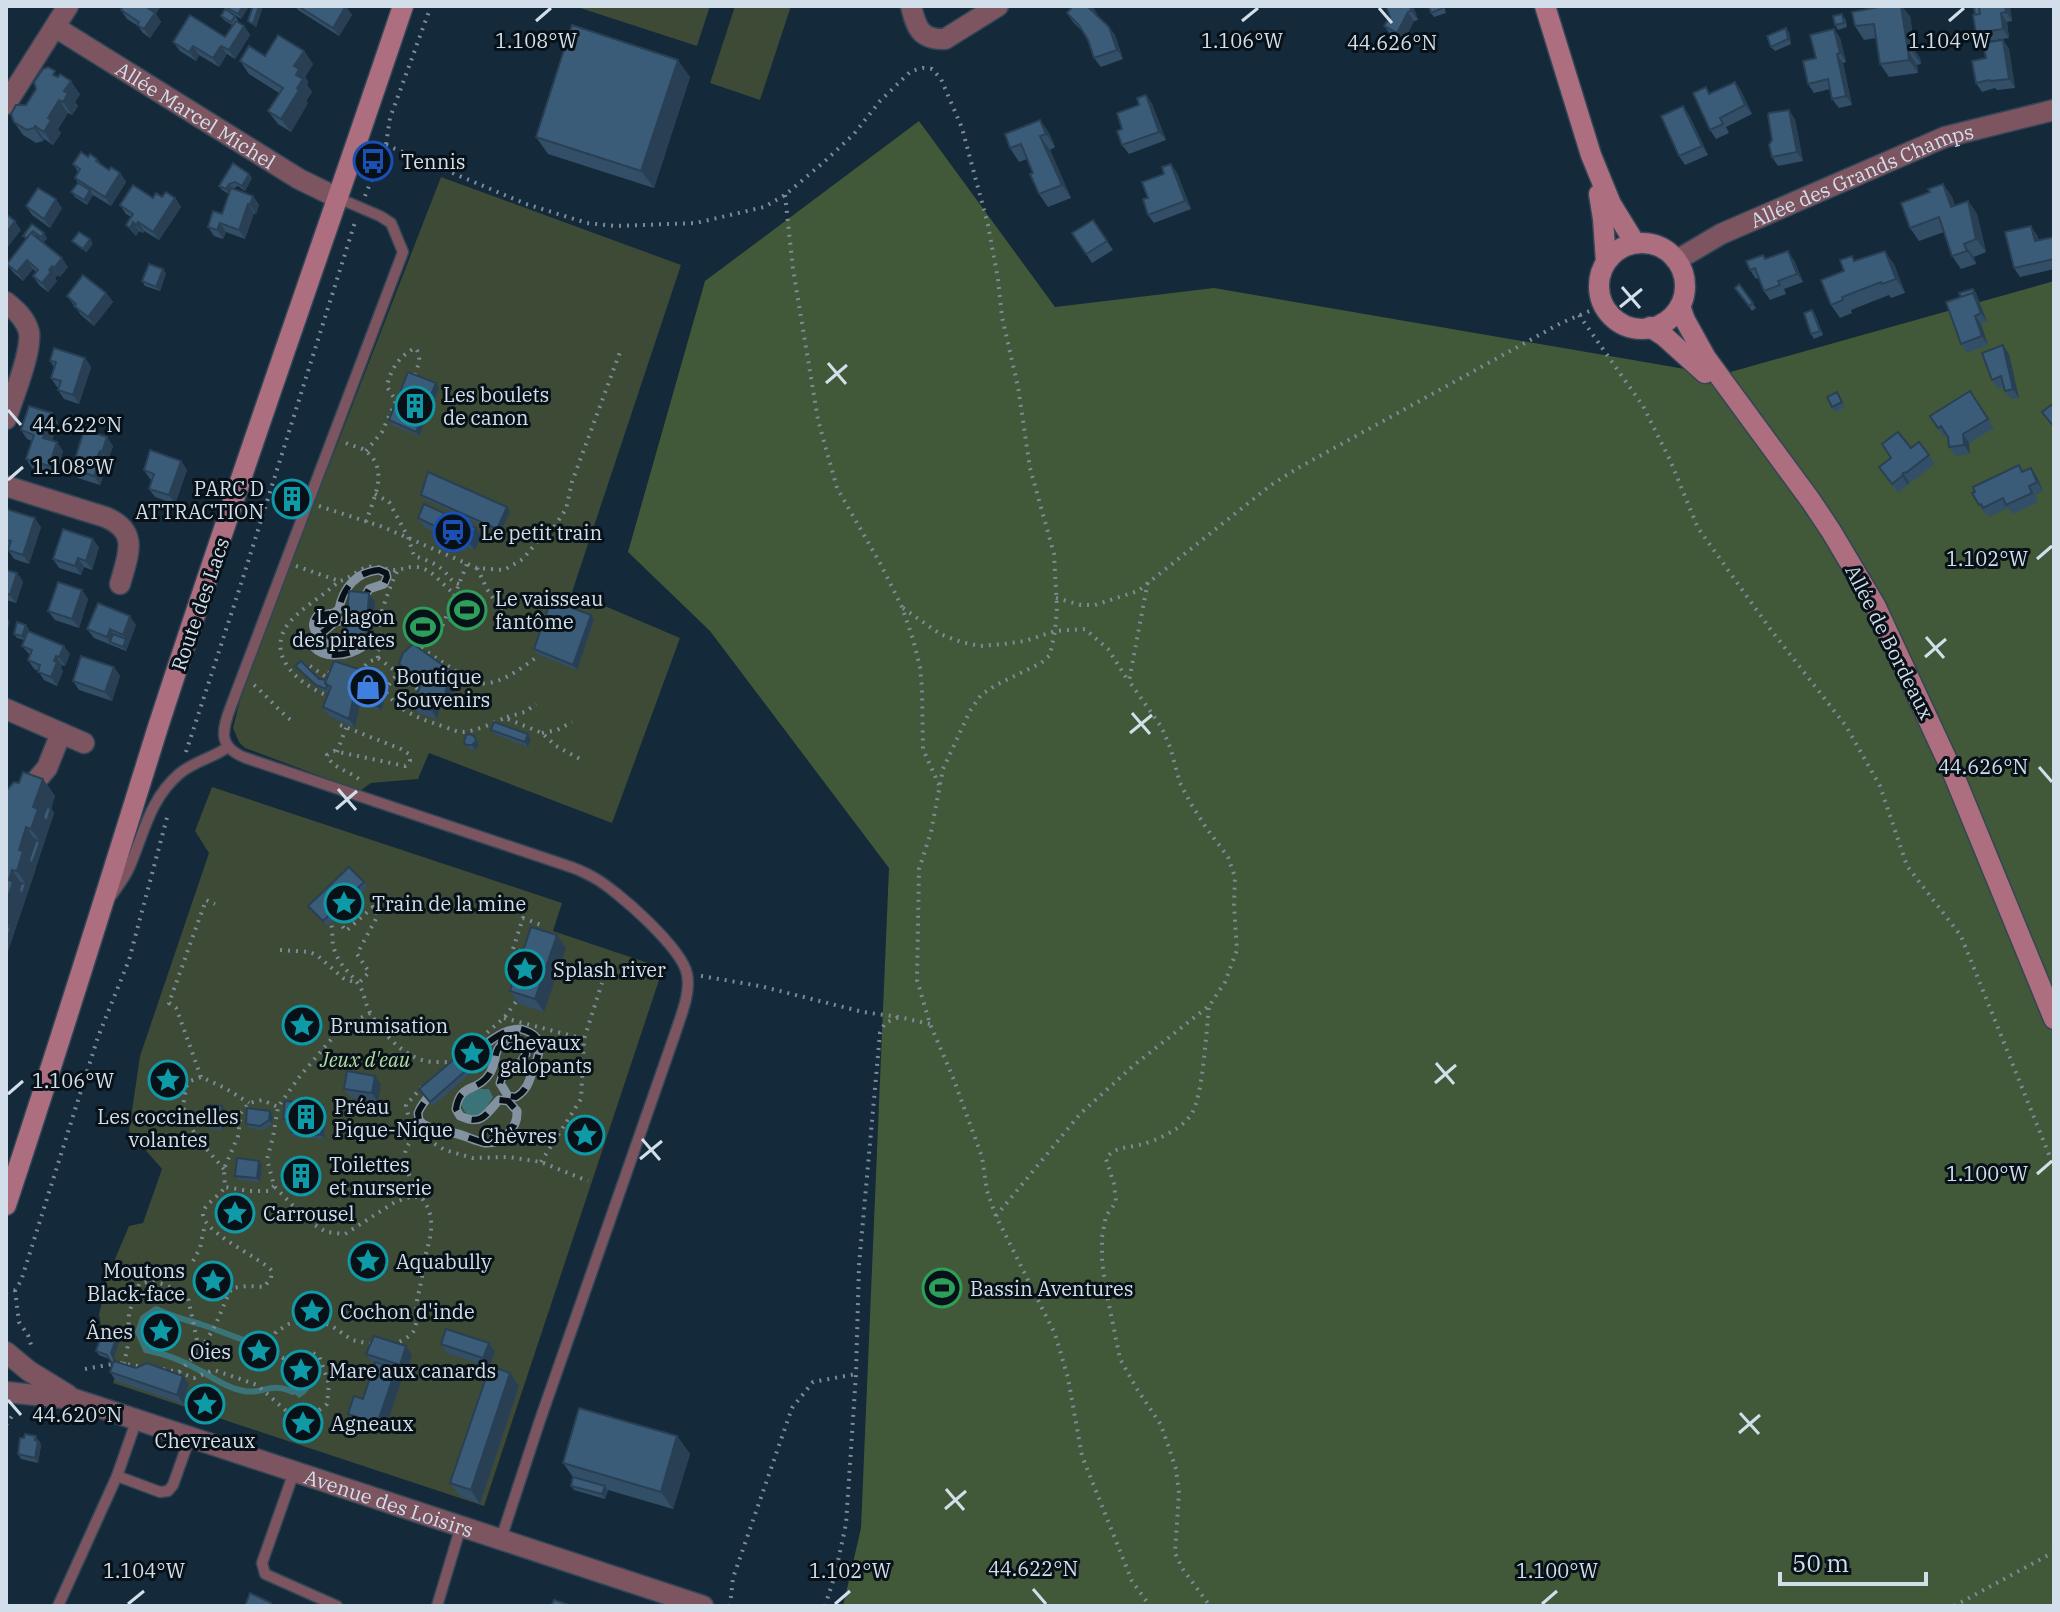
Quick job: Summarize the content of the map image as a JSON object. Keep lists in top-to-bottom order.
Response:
{
  "streets": {
    "main road": ["Route des Lacs", "Allée de Bordeaux"],
    "street": ["Allée Marcel Michel", "Allée des Grands Champs", "Avenue des Loisirs"]
  },
  "crossings": [
    ["Allée Marcel Michel", "Route des Lacs"],
    ["Allée des Grands Champs", "Allée de Bordeaux"]
  ],
  "parks": ["Jeux d'eau"],
  "places": {
    "bus stop": ["Tennis"],
    "building": [
      "Les boulets de canon",
      "PARC D ATTRACTION",
      "Préau Pique-Nique",
      "Toilettes et nurserie"
    ],
    "station": ["Le petit train"],
    "sports": ["Le vaisseau fantôme", "Le lagon des pirates", "Bassin Aventures"],
    "shop": ["Boutique Souvenirs"],
    "place": [
      "Train de la mine",
      "Splash river",
      "Brumisation",
      "Chevaux galopants",
      "Les coccinelles volantes",
      "Chèvres",
      "Carrousel",
      "Aquabully",
      "Moutons Black-face",
      "Cochon d'inde",
      "Ânes",
      "Oies",
      "Mare aux canards",
      "Chevreaux",
      "Agneaux"
    ]
  },
  "scale_bar": "50 m",
  "coordinates": [
    "1.108°W",
    "1.106°W",
    "1.104°W",
    "44.626°N",
    "44.622°N",
    "1.102°W",
    "1.100°W",
    "44.620°N"
  ]
}
